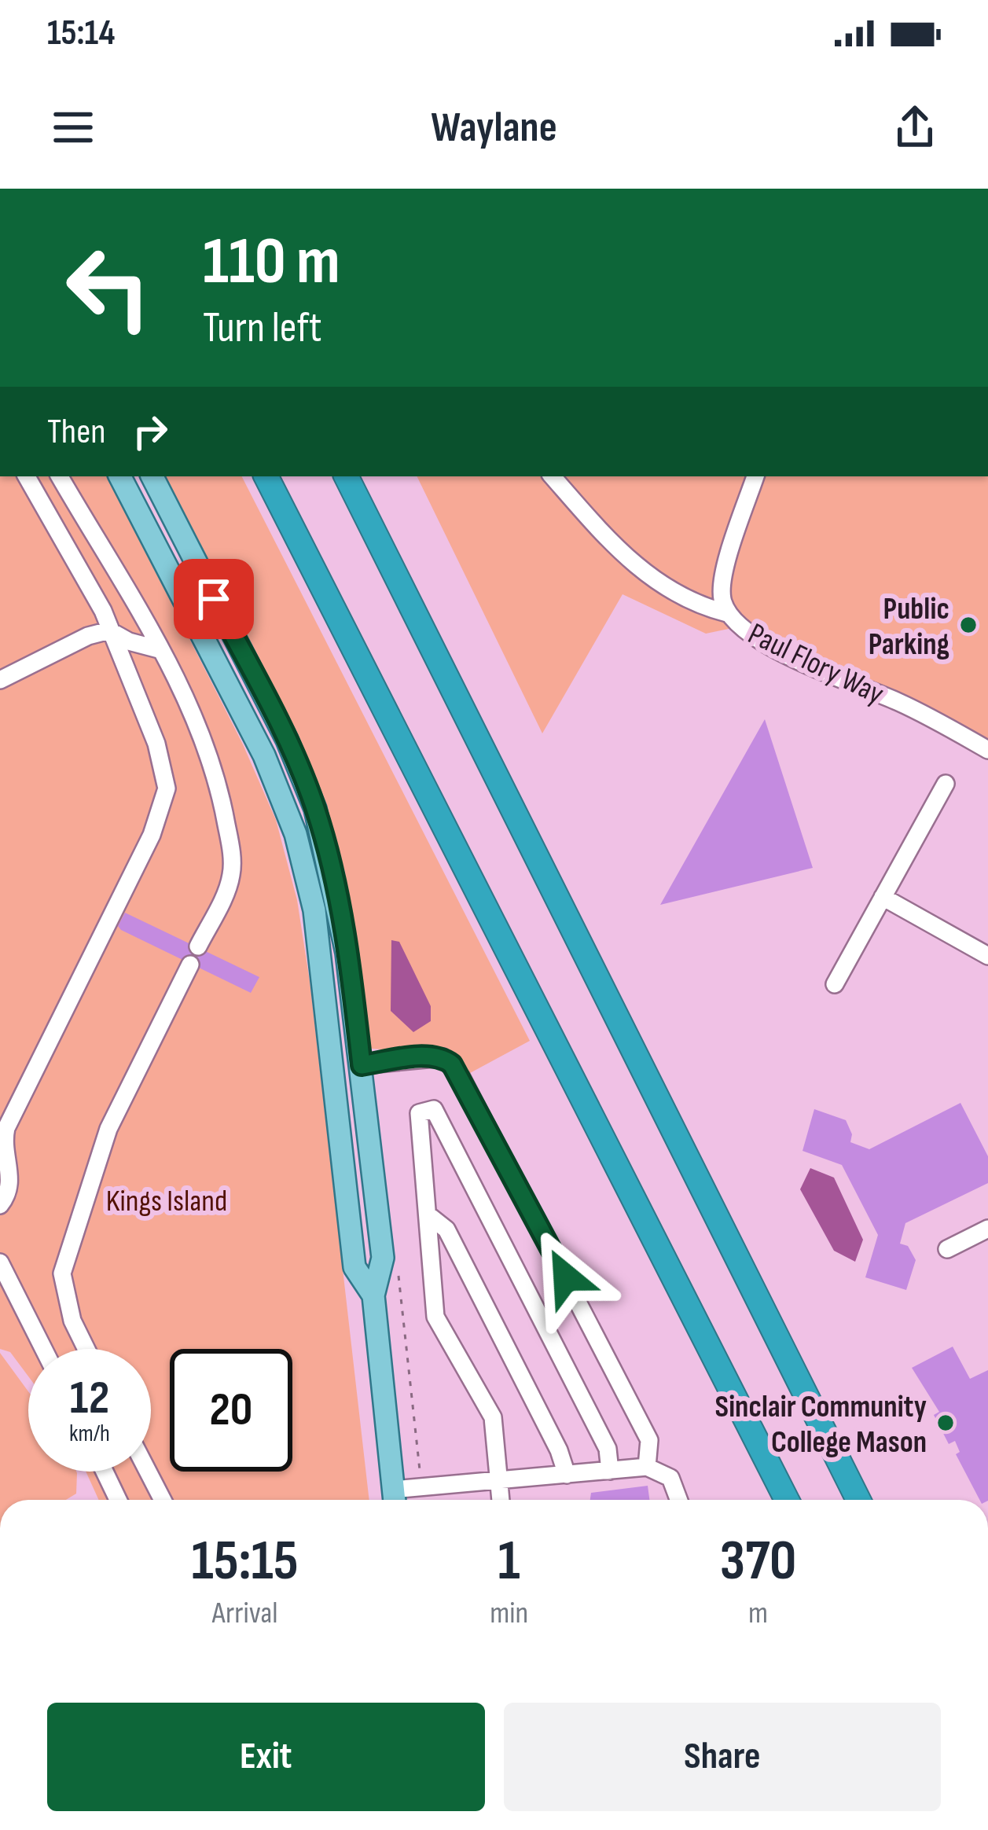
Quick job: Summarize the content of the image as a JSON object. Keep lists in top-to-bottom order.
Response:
{
  "streets": {
    "lane": ["Paul Flory Way"]
  },
  "parks": ["Kings Island"],
  "places": ["Public Parking", "Sinclair Community College Mason"],
  "page": {
    "status": "15:14",
    "header": "Waylane",
    "turn": ["110 m", "Turn left"],
    "then": "Then",
    "speed": "12 km/h",
    "limit": "20",
    "eta": [
      "15:15",
      "Arrival",
      "1",
      "min",
      "370",
      "m"
    ],
    "buttons": ["Exit", "Share"]
  }
}
